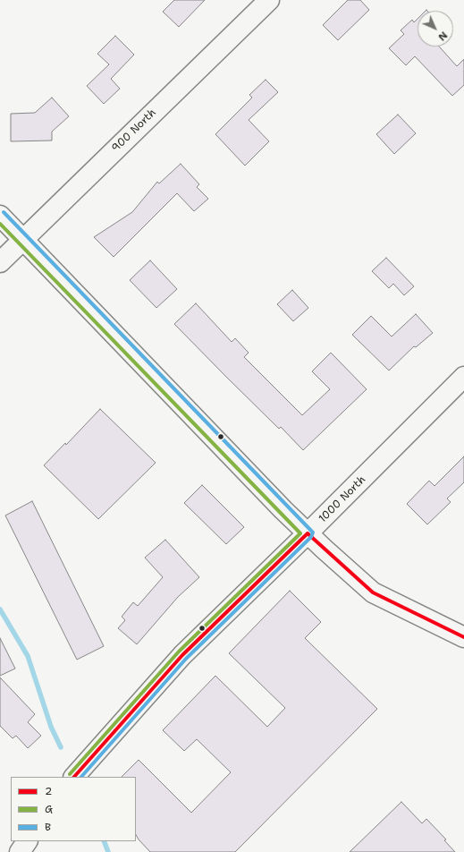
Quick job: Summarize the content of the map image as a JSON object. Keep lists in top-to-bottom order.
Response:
{
  "streets": {
    "street": ["900 North", "1000 North"]
  },
  "lines": ["transit line B", "transit line G", "transit line 2"],
  "legend": ["2", "G", "B"],
  "north": "bottom right"
}
